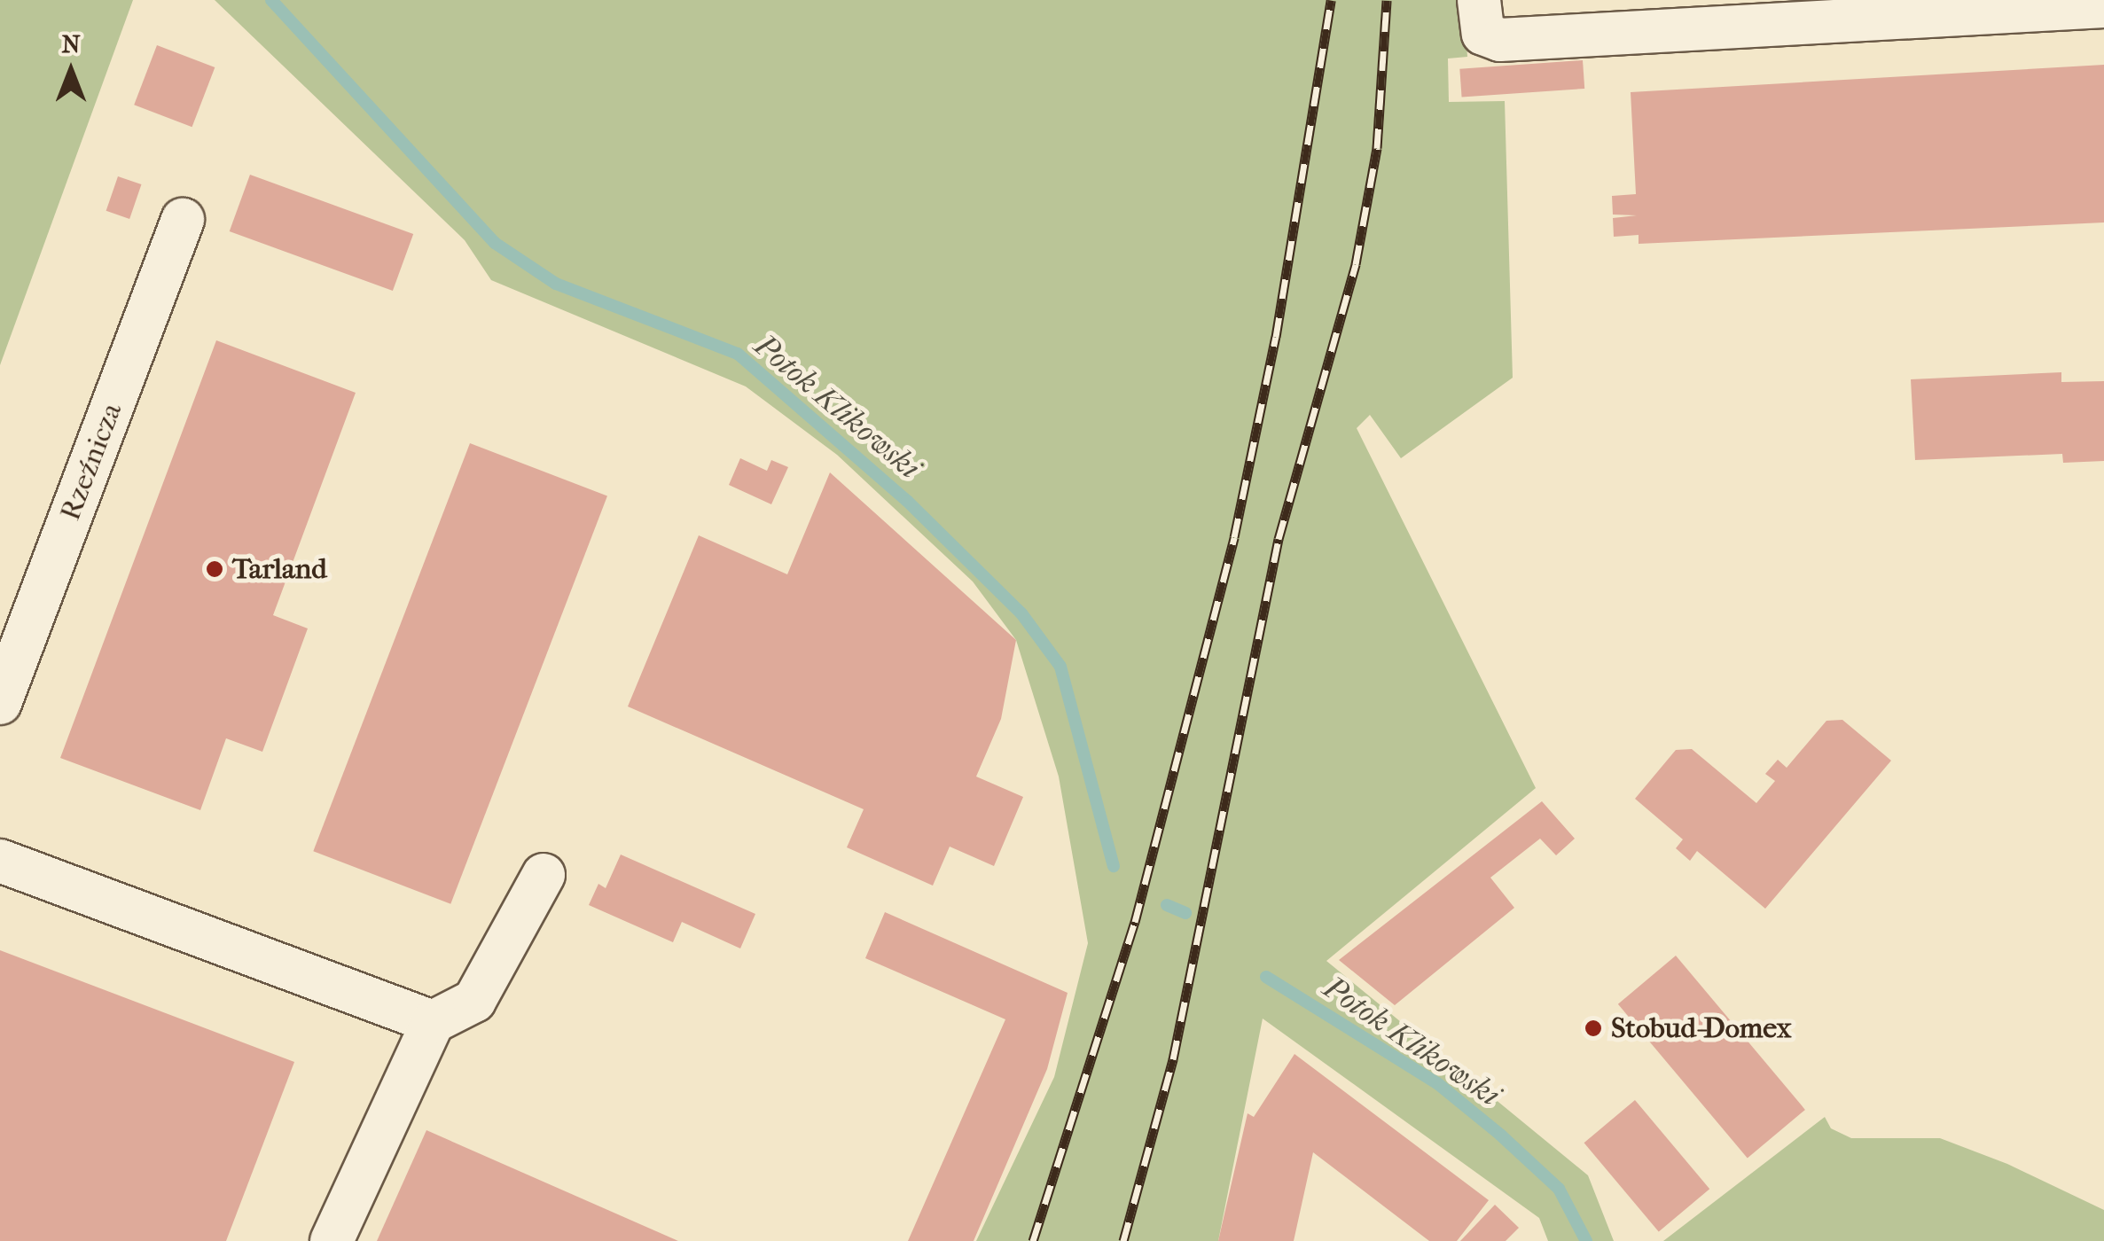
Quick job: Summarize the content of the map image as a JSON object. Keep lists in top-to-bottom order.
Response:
{
  "streets": {
    "street": ["Rzeźnicza"]
  },
  "water": ["Potok Klikowski"],
  "places": ["Tarland", "Stobud-Domex"],
  "north": "top"
}
